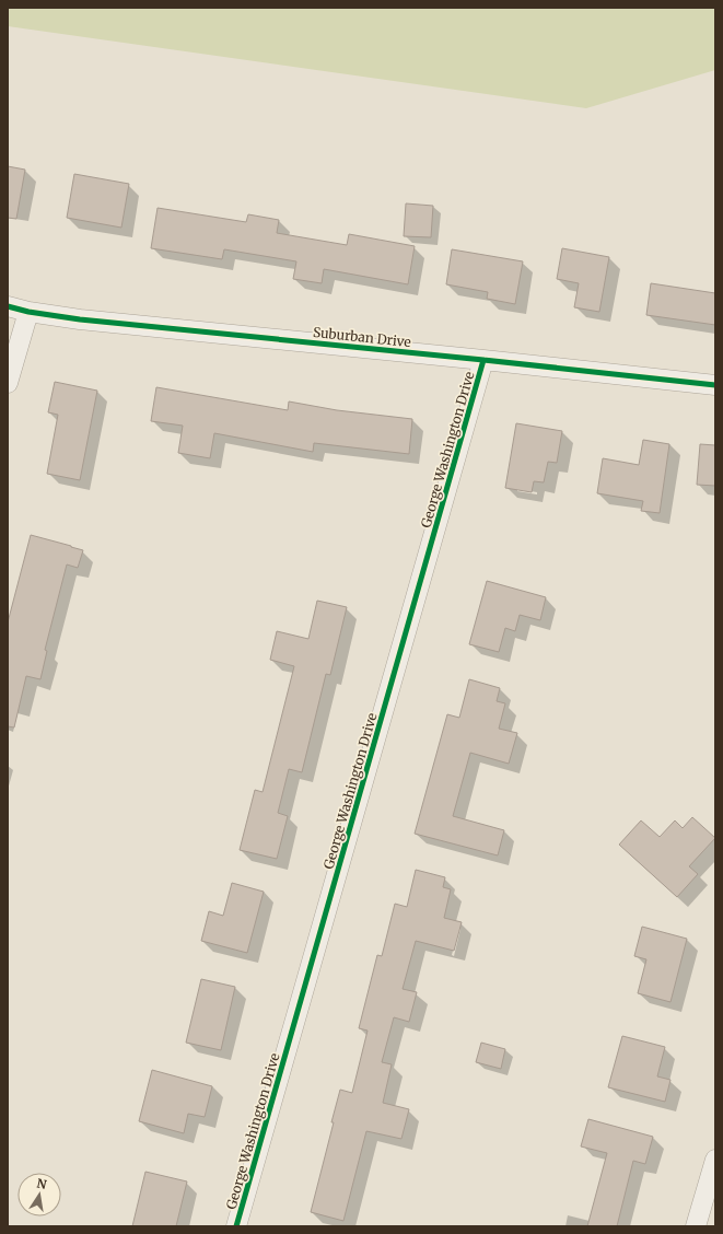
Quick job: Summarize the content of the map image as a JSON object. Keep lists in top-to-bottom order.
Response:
{
  "streets": {
    "street": ["Suburban Drive", "George Washington Drive"]
  },
  "crossings": [
    ["Suburban Drive", "George Washington Drive"]
  ],
  "north": "top"
}
